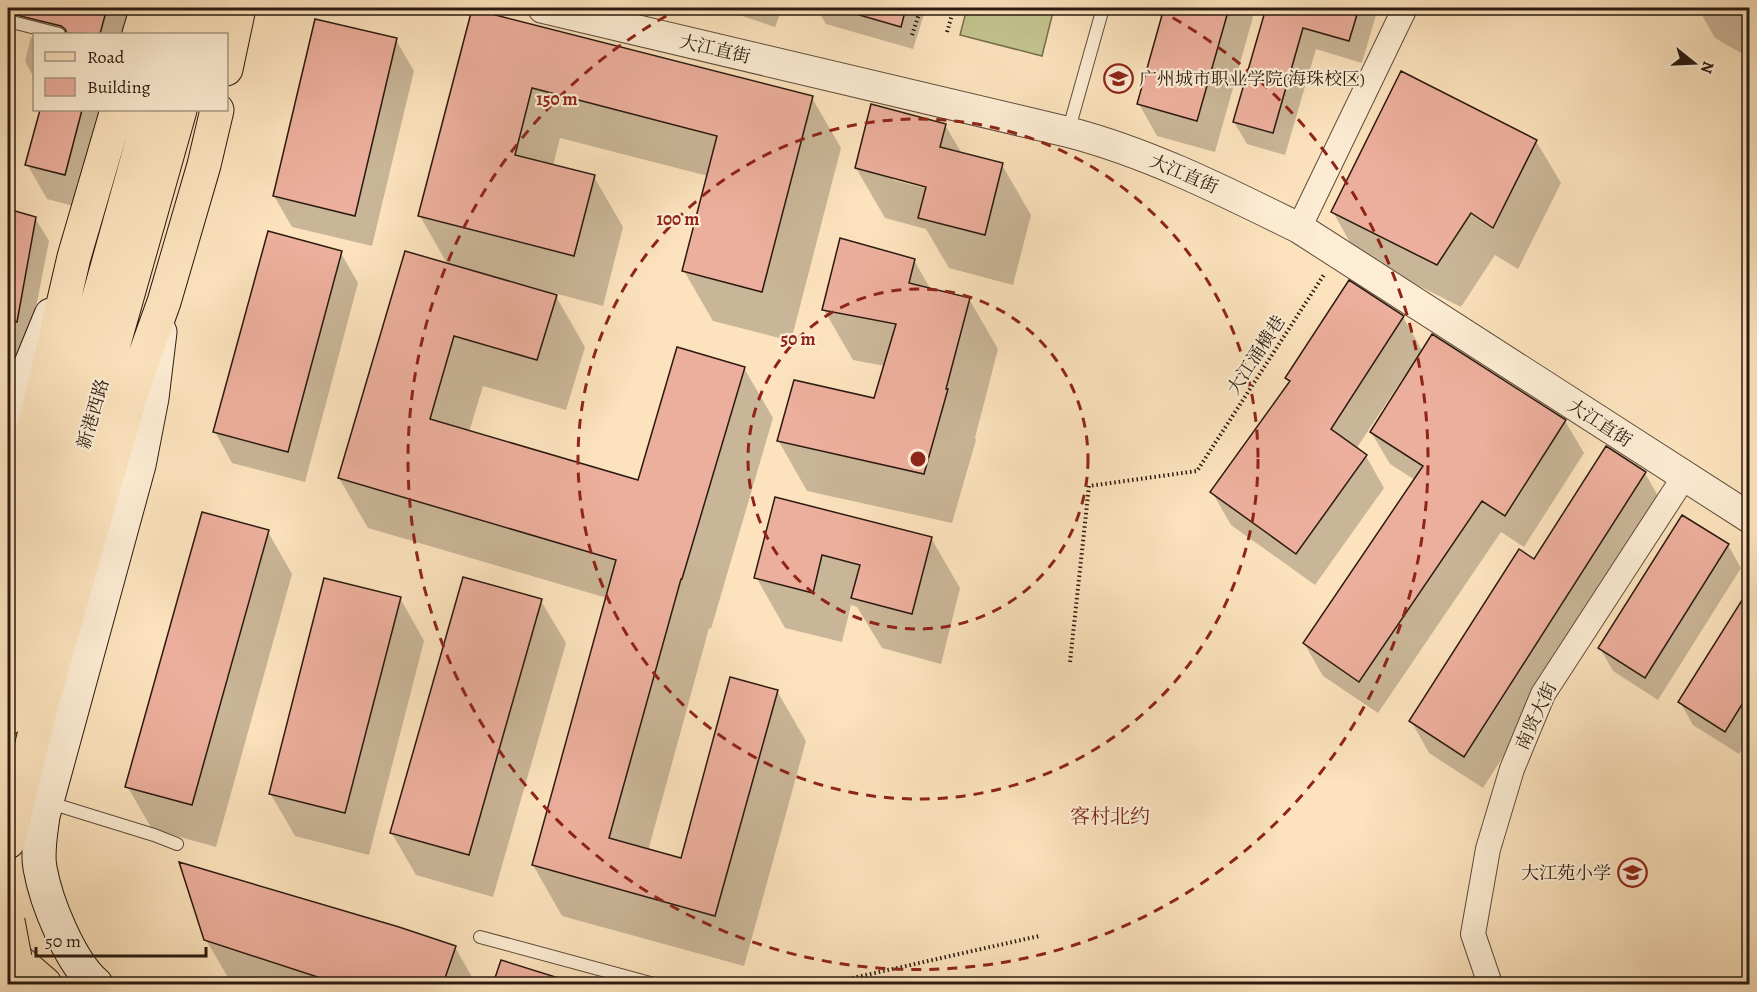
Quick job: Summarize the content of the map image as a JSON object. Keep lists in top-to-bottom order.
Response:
{
  "streets": {
    "main road": ["新港西路"],
    "street": ["大江直街", "南贤大街"],
    "path": ["大江涌横巷"]
  },
  "crossings": [
    ["大江直街", "大江涌横巷"],
    ["大江直街", "南贤大街"]
  ],
  "districts": ["客村北约"],
  "places": {
    "school or university": ["广州城市职业学院(海珠校区)", "大江苑小学"]
  },
  "legend": ["Road", "Building"],
  "scale_bar": "50 m",
  "north": "right",
  "rings": ["150 m", "100 m", "50 m"]
}
